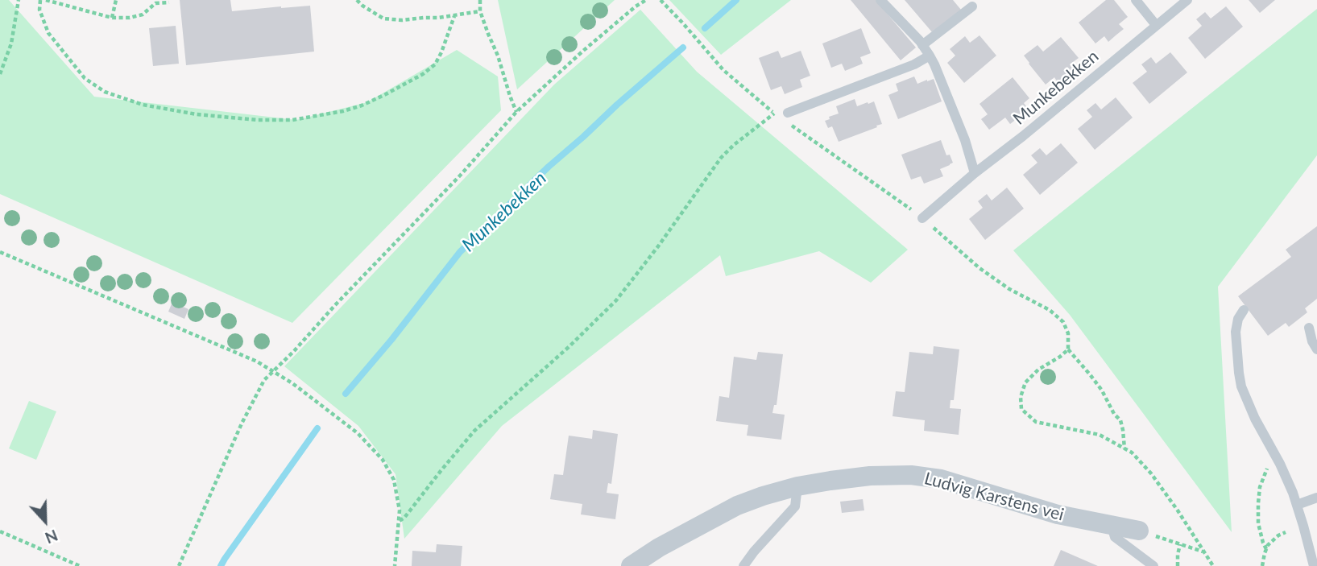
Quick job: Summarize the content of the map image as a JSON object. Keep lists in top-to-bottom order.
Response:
{
  "streets": {
    "street": ["Ludvig Karstens vei"],
    "lane": ["Munkebekken"]
  },
  "water": ["Munkebekken"],
  "north": "bottom"
}
